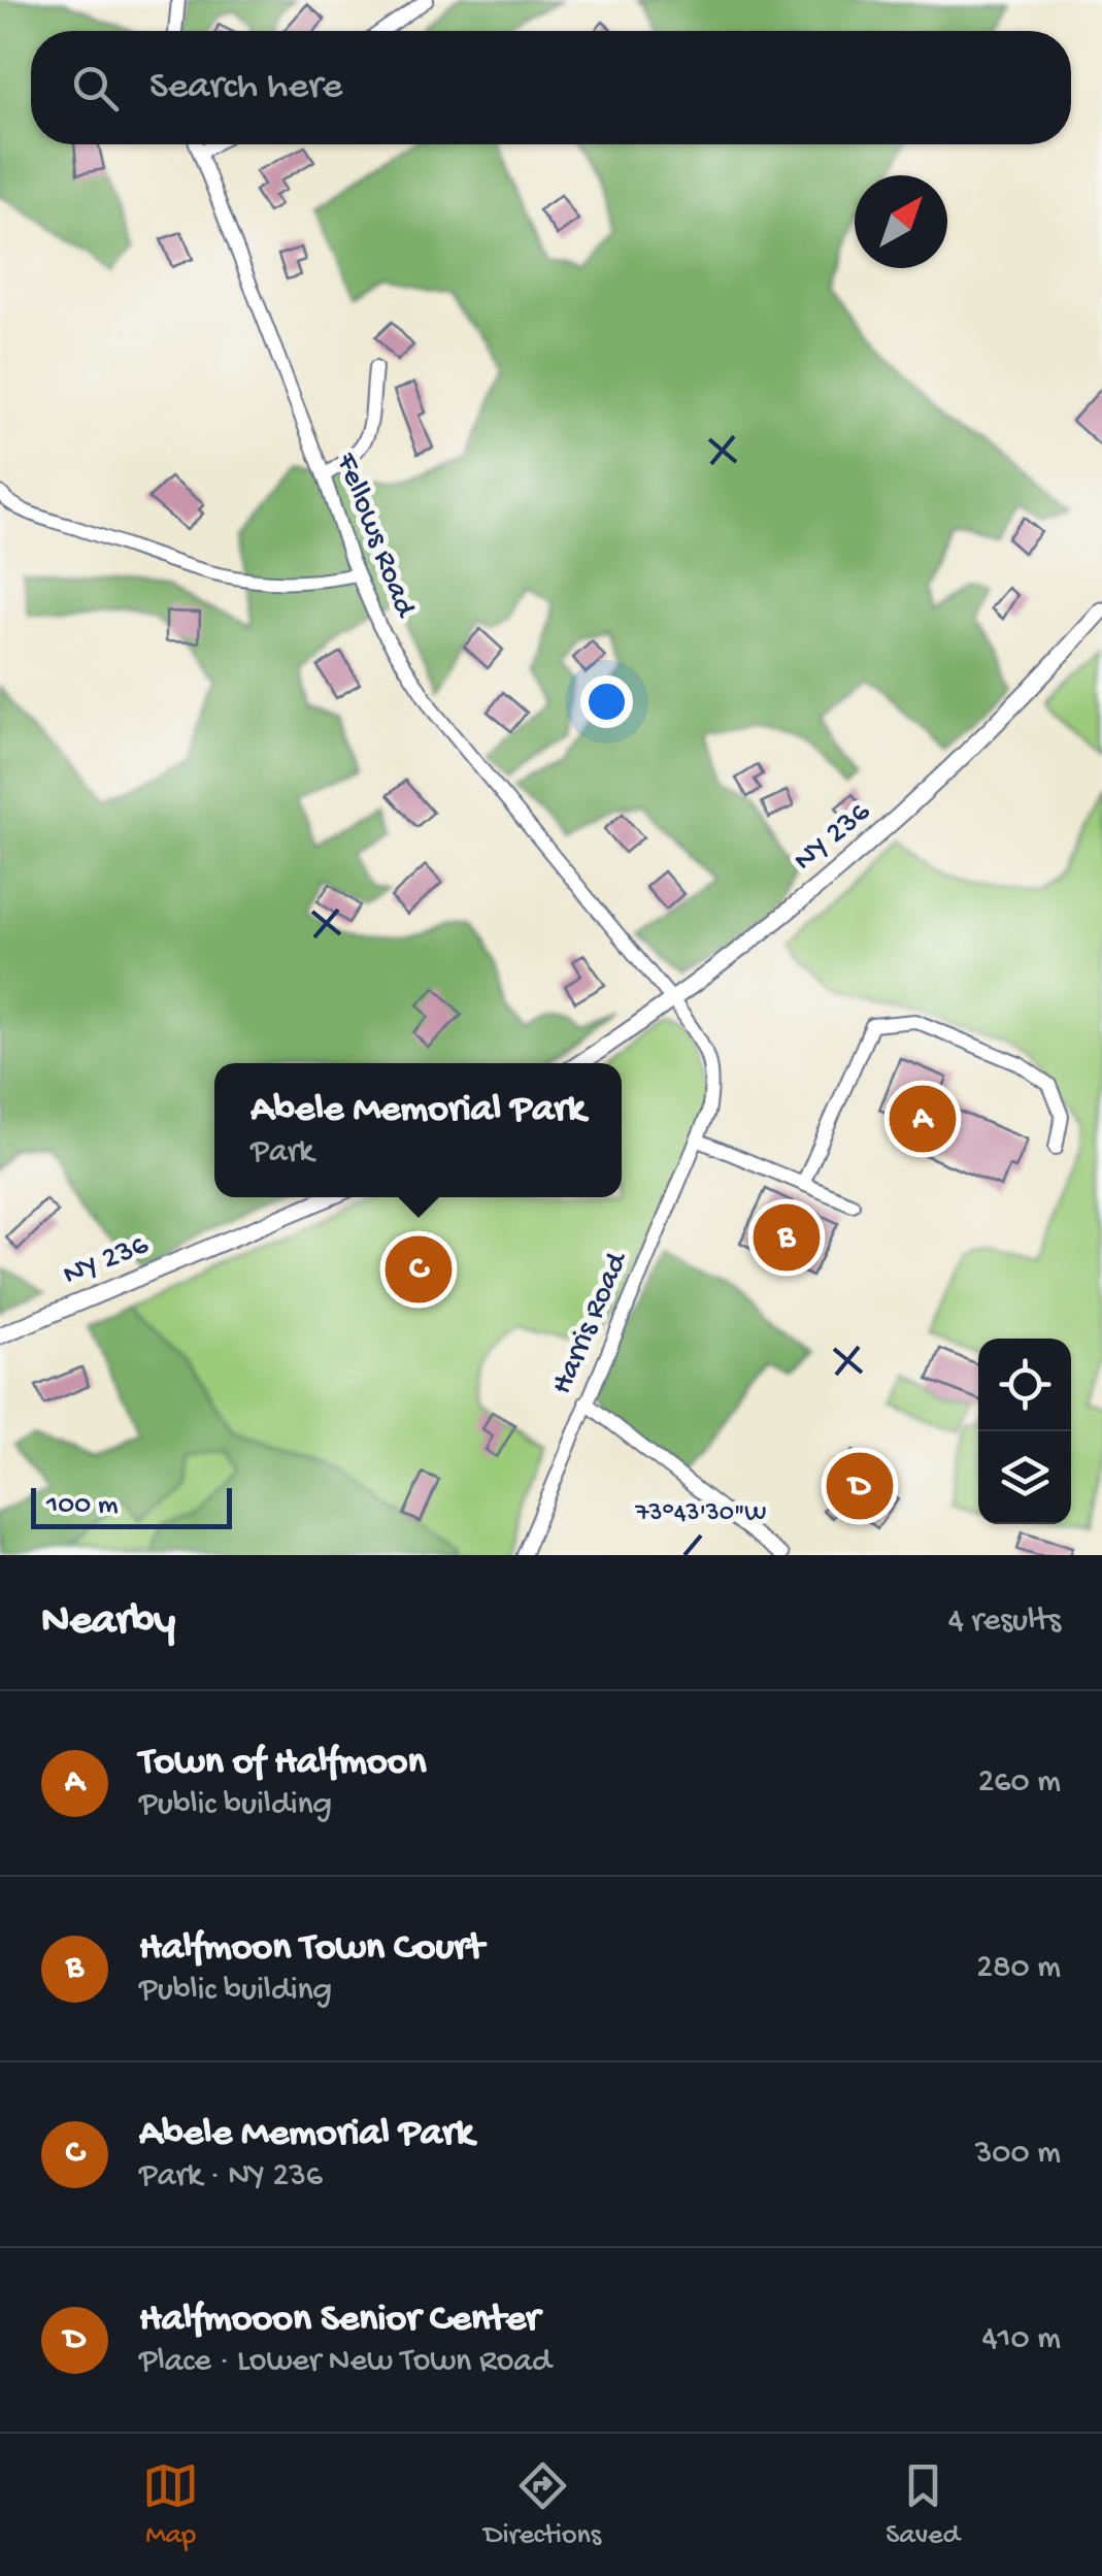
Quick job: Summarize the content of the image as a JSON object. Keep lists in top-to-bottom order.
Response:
{
  "streets": {
    "main road": ["NY 236"],
    "street": ["Fellows Road", "Harris Road"]
  },
  "crossings": [
    ["Fellows Road", "NY 236"],
    ["Fellows Road", "Harris Road"],
    ["NY 236", "Harris Road"]
  ],
  "scale_bar": "100 m",
  "north": "top right",
  "page": {
    "search": "Search here",
    "popup": ["Abele Memorial Park", "Park"],
    "pins": [
      "A",
      "B",
      "C",
      "D"
    ],
    "scale": "100 m",
    "heading": ["Nearby", "4 results"],
    "list": [
      {
        "mark": "A",
        "name": "Town of Halfmoon",
        "note": "Public building",
        "value": "260 m"
      },
      {
        "mark": "B",
        "name": "Halfmoon Town Court",
        "note": "Public building",
        "value": "280 m"
      },
      {
        "mark": "C",
        "name": "Abele Memorial Park",
        "note": "Park · NY 236",
        "value": "300 m"
      },
      {
        "mark": "D",
        "name": "Halfmooon Senior Center",
        "note": "Place · Lower New Town Road",
        "value": "410 m"
      }
    ],
    "nav": ["Map", "Directions", "Saved"]
  },
  "coordinates": ["73°43'30\"W"]
}
